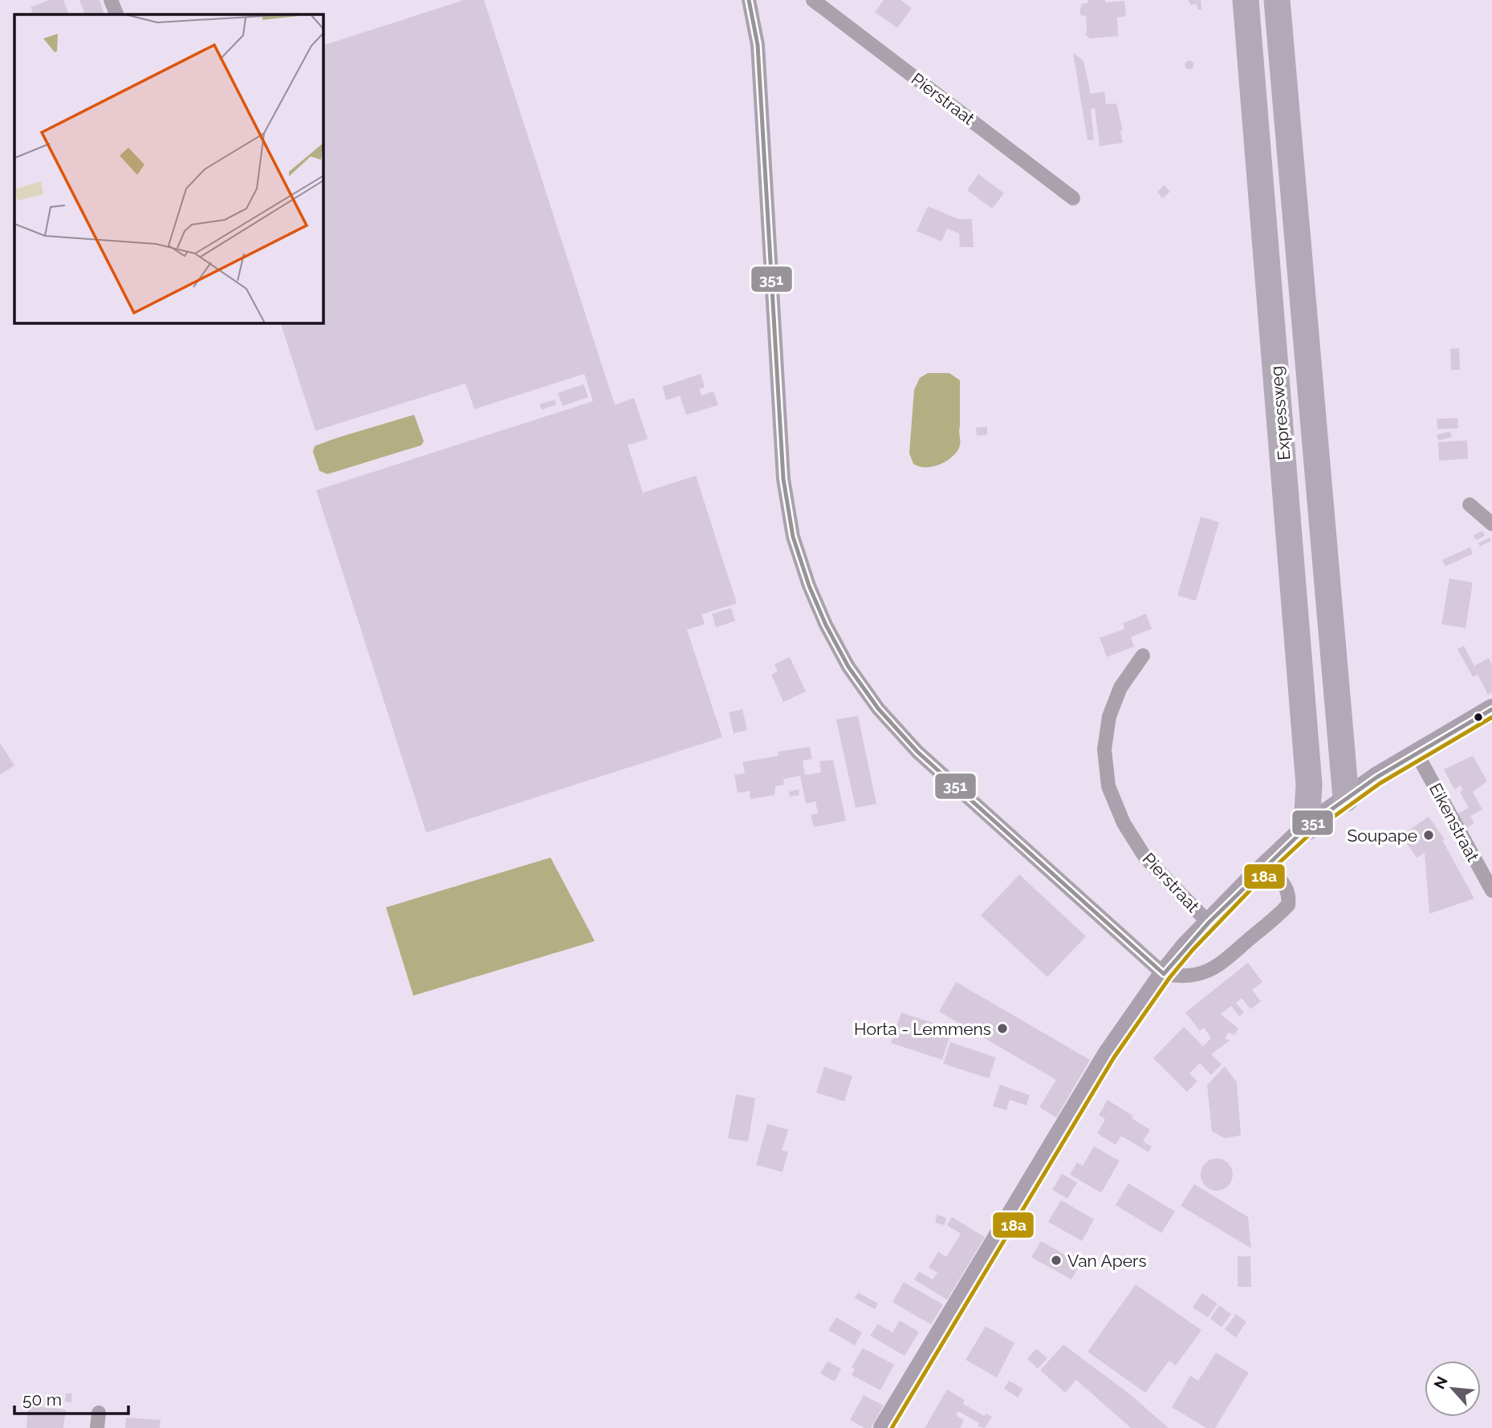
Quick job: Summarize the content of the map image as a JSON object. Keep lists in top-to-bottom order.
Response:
{
  "streets": {
    "highway": ["Expressweg"],
    "street": ["Pierstraat", "Eikenstraat"]
  },
  "places": ["Soupape", "Horta - Lemmens", "Van Apers"],
  "lines": ["transit line 351", "transit line 18a"],
  "scale_bar": "50 m",
  "north": "top left"
}
